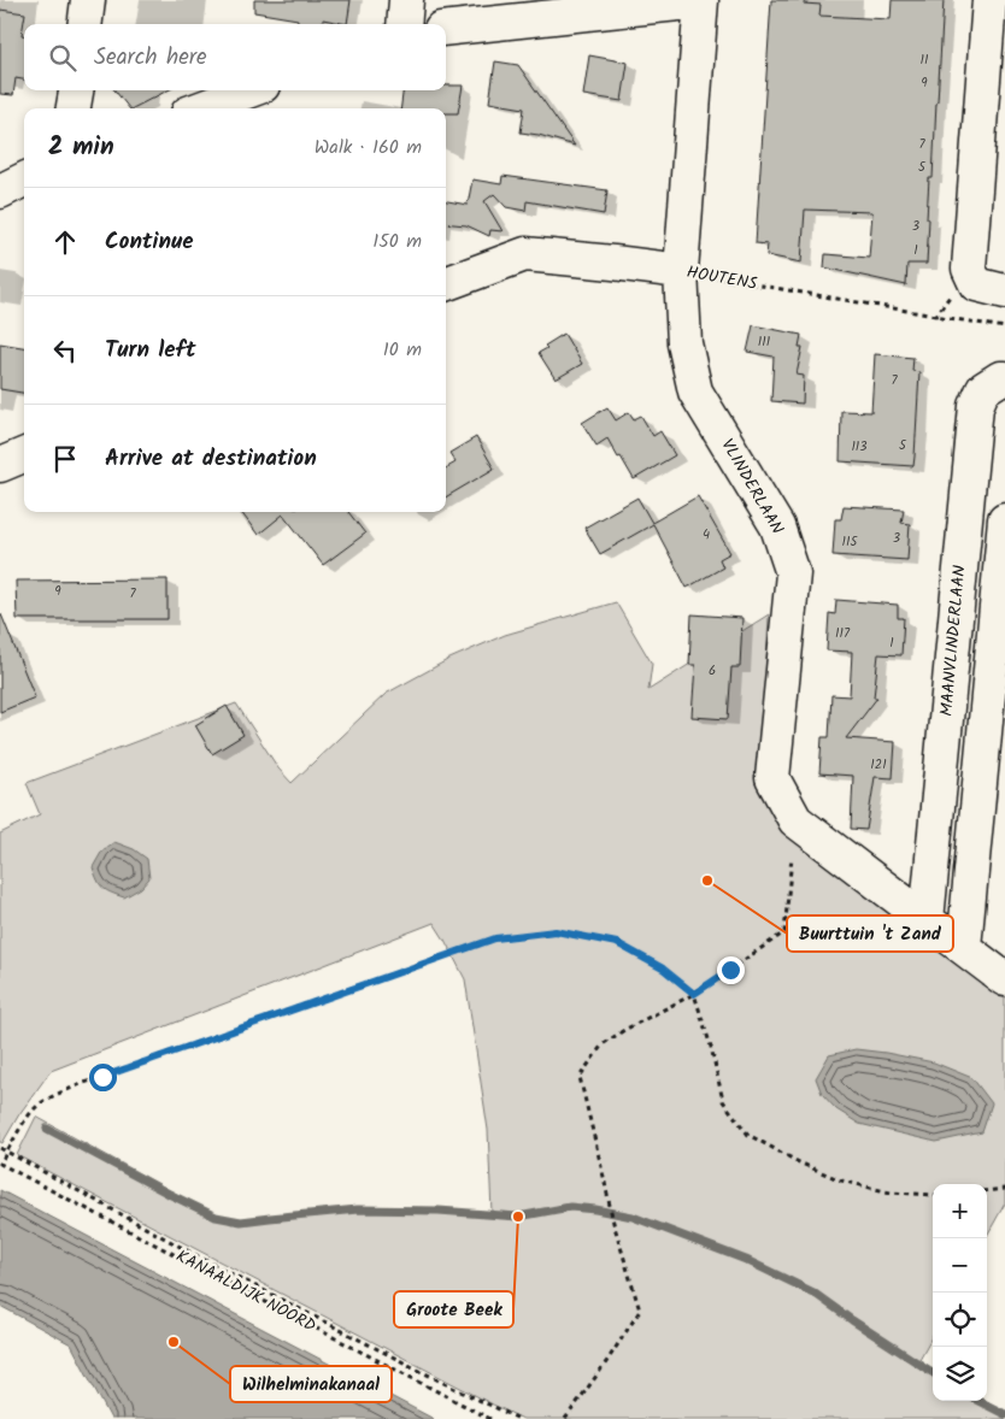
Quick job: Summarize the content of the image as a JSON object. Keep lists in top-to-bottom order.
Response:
{
  "streets": {
    "street": ["HOUTENS", "VLINDERLAAN", "MAANVLINDERLAAN"],
    "path": ["KANAALDIJK NOORD"]
  },
  "crossings": [
    ["HOUTENS", "VLINDERLAAN"],
    ["VLINDERLAAN", "MAANVLINDERLAAN"]
  ],
  "places": ["Buurttuin 't Zand", "Groote Beek", "Wilhelminakanaal"],
  "house_numbers": [
    "11",
    "9",
    "7",
    "5",
    "3",
    "1",
    "111",
    "7",
    "5",
    "113",
    "4",
    "3",
    "115",
    "9",
    "7",
    "117",
    "1",
    "6",
    "121"
  ],
  "page": {
    "search": "Search here",
    "heading": ["2 min", "Walk · 160 m"],
    "list": [
      ["Continue", "150 m"],
      ["Turn left", "10 m"],
      "Arrive at destination"
    ],
    "map_buttons": ["+", "−"]
  }
}
